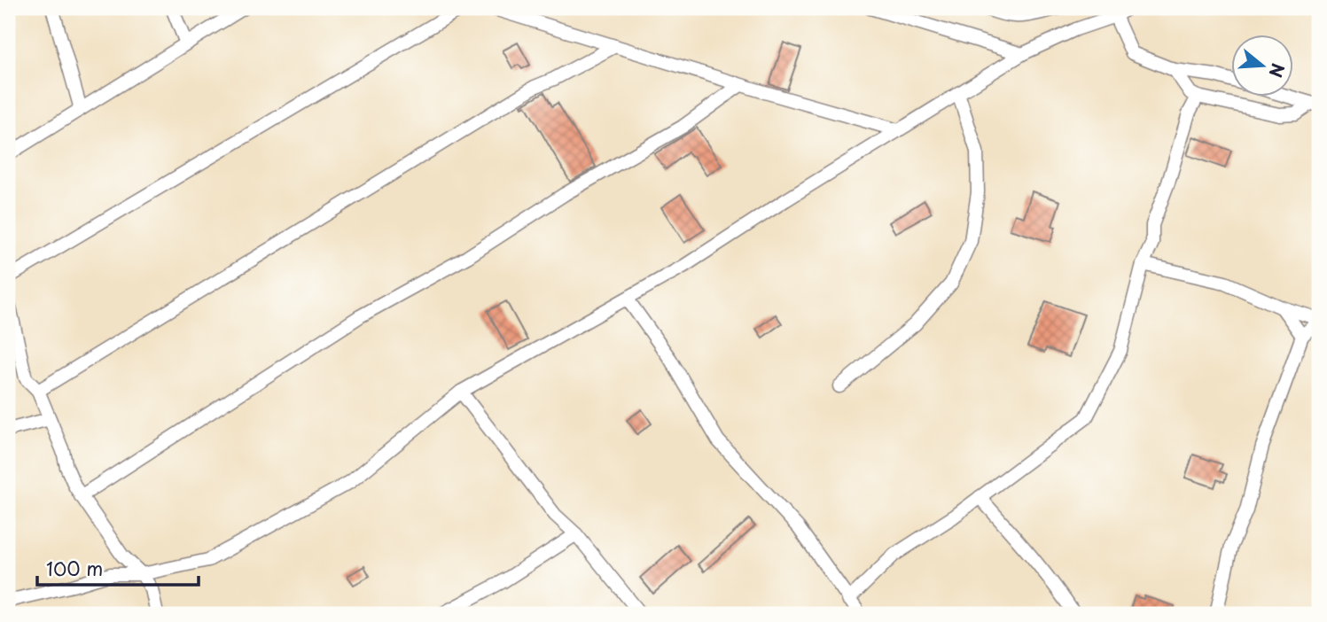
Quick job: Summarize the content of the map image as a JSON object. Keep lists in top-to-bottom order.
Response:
{
  "scale_bar": "100 m",
  "north": "right"
}
